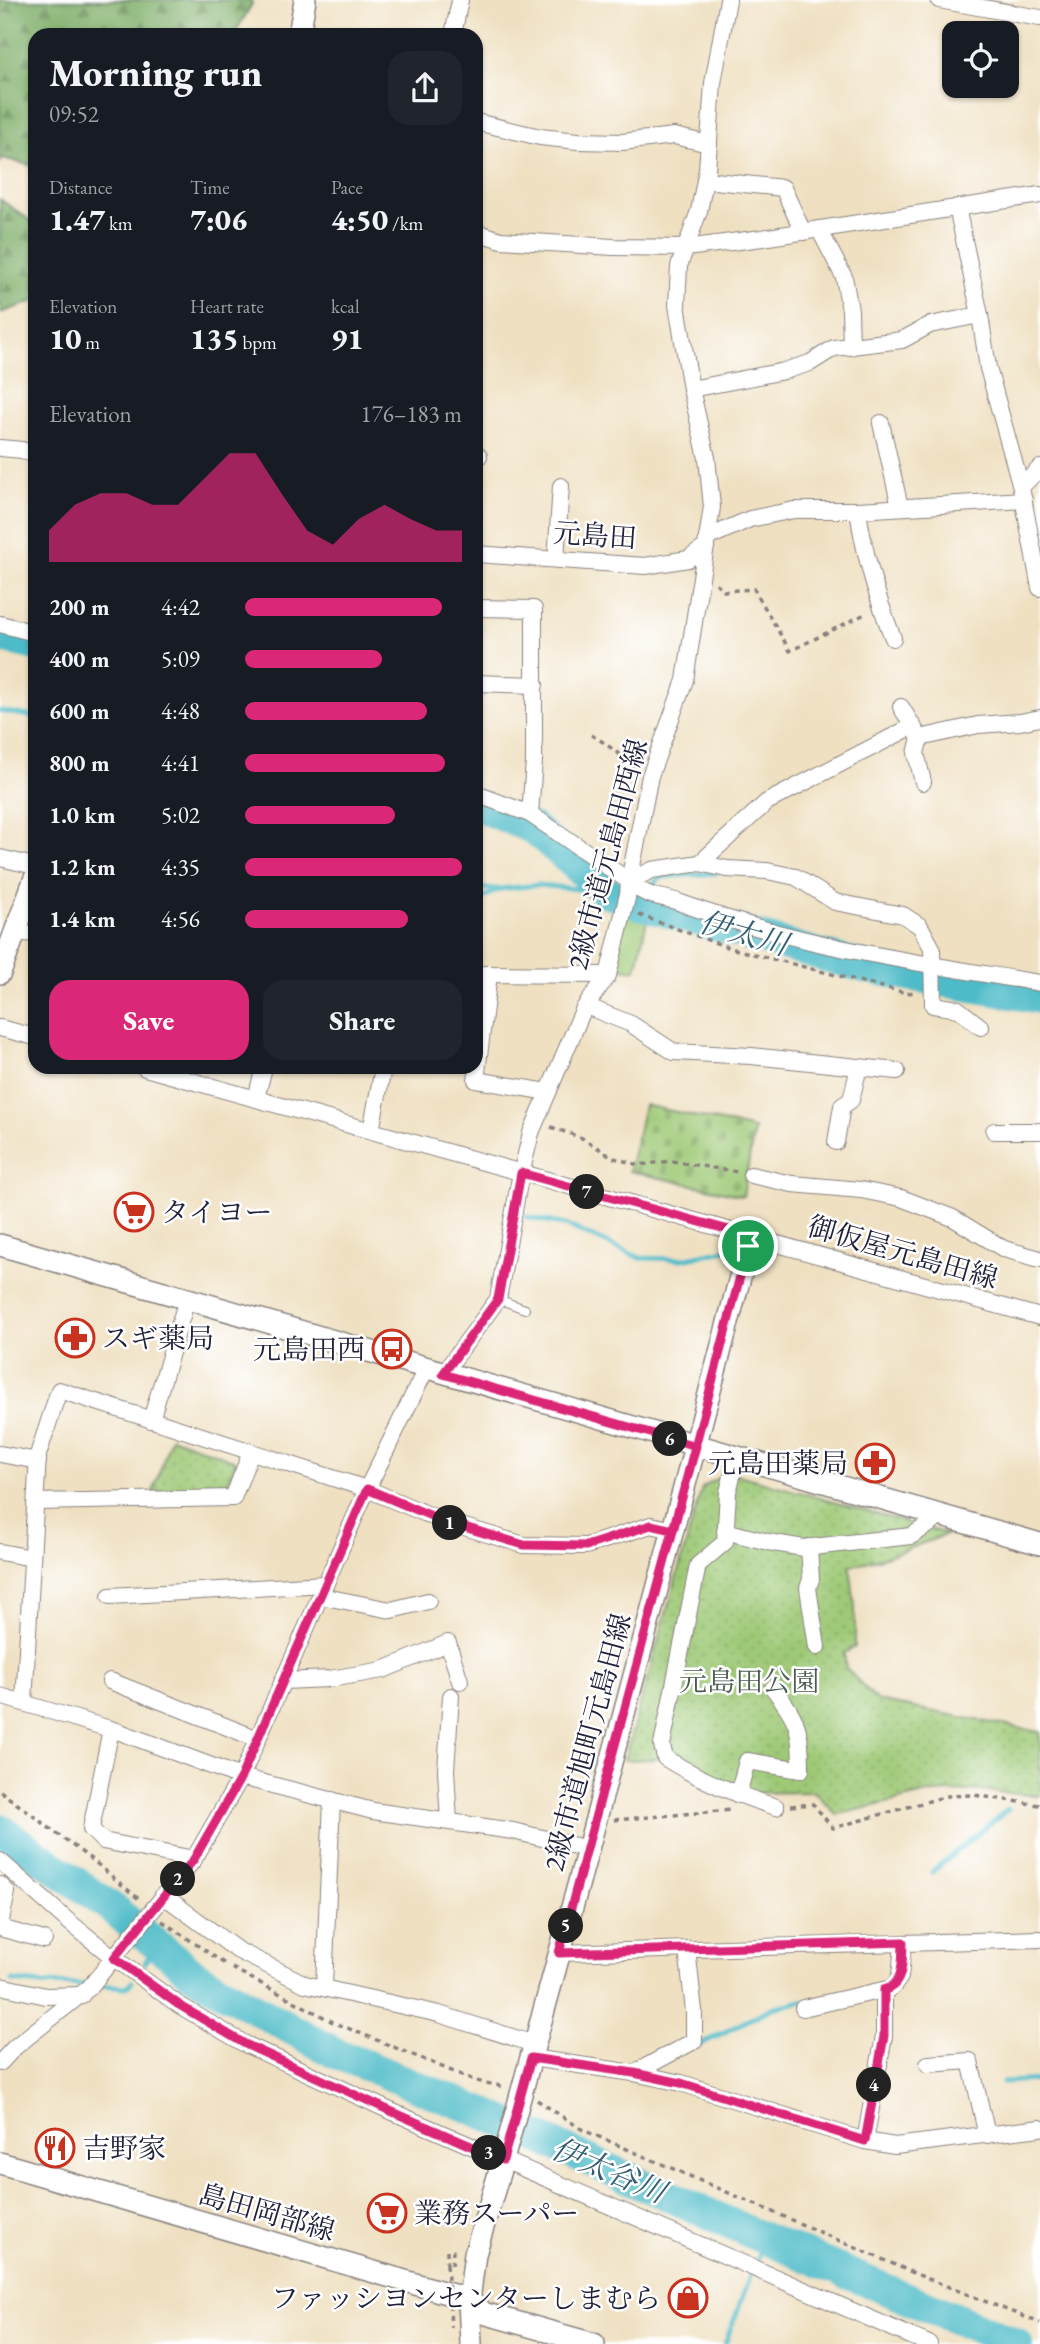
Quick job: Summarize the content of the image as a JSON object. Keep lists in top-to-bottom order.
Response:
{
  "streets": {
    "street": [
      "元島田",
      "2級市道元島田西線",
      "御仮屋元島田線",
      "2級市道旭町元島田線",
      "島田岡部線"
    ]
  },
  "crossings": [
    ["元島田", "2級市道元島田西線"],
    ["2級市道元島田西線", "御仮屋元島田線"],
    ["御仮屋元島田線", "2級市道旭町元島田線"],
    ["2級市道旭町元島田線", "島田岡部線"]
  ],
  "water": ["伊太川", "伊太谷川"],
  "parks": ["元島田公園"],
  "places": {
    "supermarket": ["タイヨー", "業務スーパー"],
    "pharmacy": ["スギ薬局", "元島田薬局"],
    "bus stop": ["元島田西"],
    "restaurant": ["吉野家"],
    "shop": ["ファッシヨンセンターしまむら"]
  },
  "page": {
    "heading": ["Morning run", "09:52"],
    "stats": [
      ["Distance", "1.47 km"],
      ["Time", "7:06"],
      ["Pace", "4:50 /km"],
      ["Elevation", "10 m"],
      ["Heart rate", "135 bpm"],
      ["kcal", "91"]
    ],
    "chart": ["Elevation", "176–183 m"],
    "list": [
      {
        "name": "200 m",
        "note": "4:42"
      },
      {
        "name": "400 m",
        "note": "5:09"
      },
      {
        "name": "600 m",
        "note": "4:48"
      },
      {
        "name": "800 m",
        "note": "4:41"
      },
      {
        "name": "1.0 km",
        "note": "5:02"
      },
      {
        "name": "1.2 km",
        "note": "4:35"
      },
      {
        "name": "1.4 km",
        "note": "4:56"
      }
    ],
    "buttons": ["Save", "Share"],
    "pins": [
      "7",
      "6",
      "1",
      "2",
      "5",
      "4",
      "3"
    ]
  }
}
